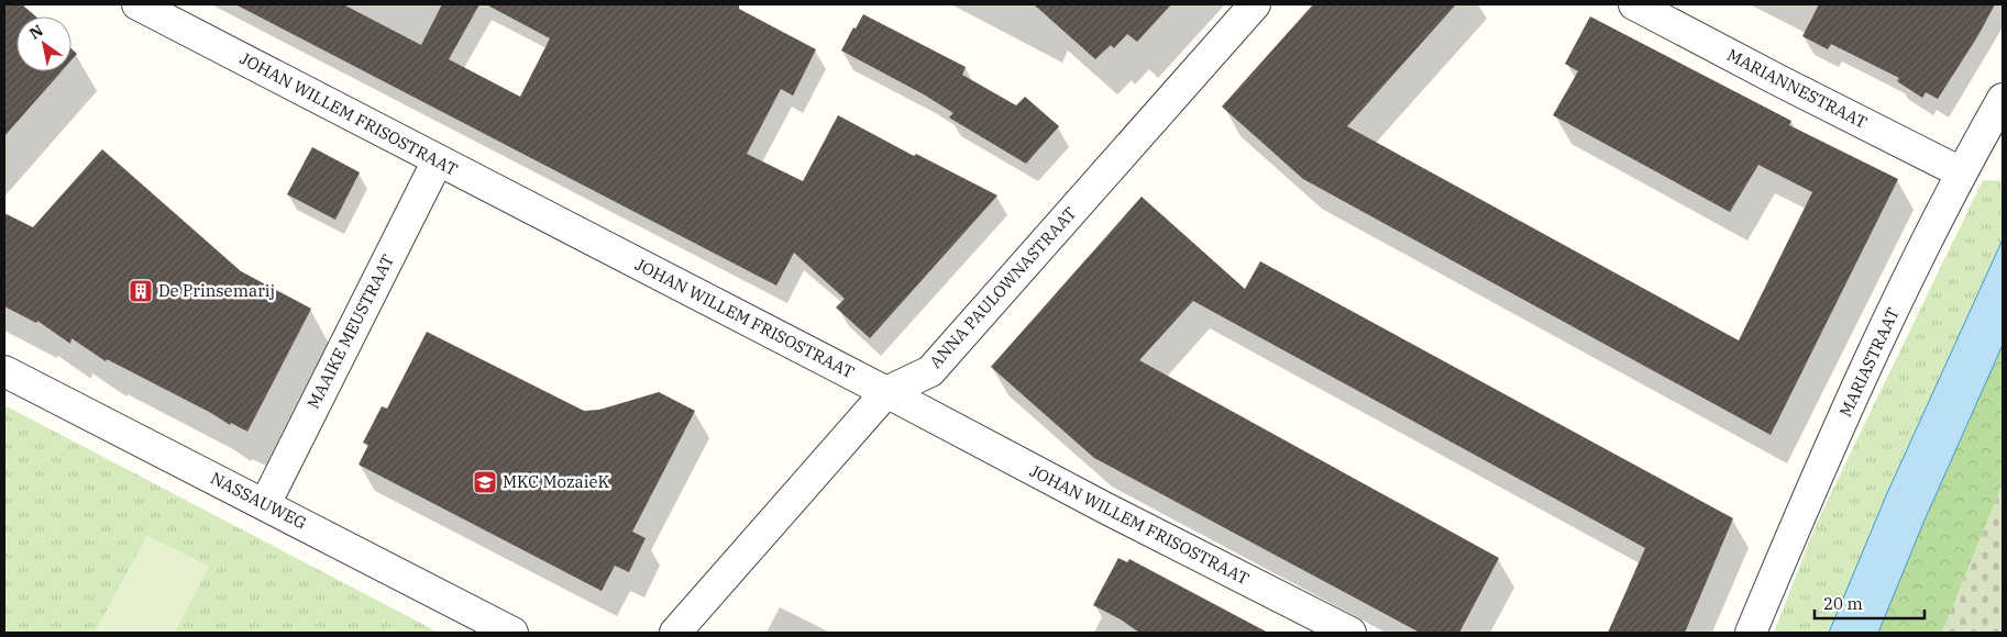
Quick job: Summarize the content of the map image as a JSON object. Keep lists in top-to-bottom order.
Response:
{
  "streets": {
    "street": [
      "MARIANNESTRAAT",
      "JOHAN WILLEM FRISOSTRAAT",
      "ANNA PAULOWNASTRAAT",
      "MAAIKE MEUSTRAAT",
      "MARIASTRAAT",
      "NASSAUWEG"
    ]
  },
  "crossings": [
    ["MARIANNESTRAAT", "MARIASTRAAT"],
    ["JOHAN WILLEM FRISOSTRAAT", "ANNA PAULOWNASTRAAT"],
    ["JOHAN WILLEM FRISOSTRAAT", "MAAIKE MEUSTRAAT"],
    ["MAAIKE MEUSTRAAT", "NASSAUWEG"]
  ],
  "places": {
    "building": ["De Prinsemarij"],
    "school or university": ["MKC MozaieK"]
  },
  "scale_bar": "20 m",
  "north": "top left"
}
